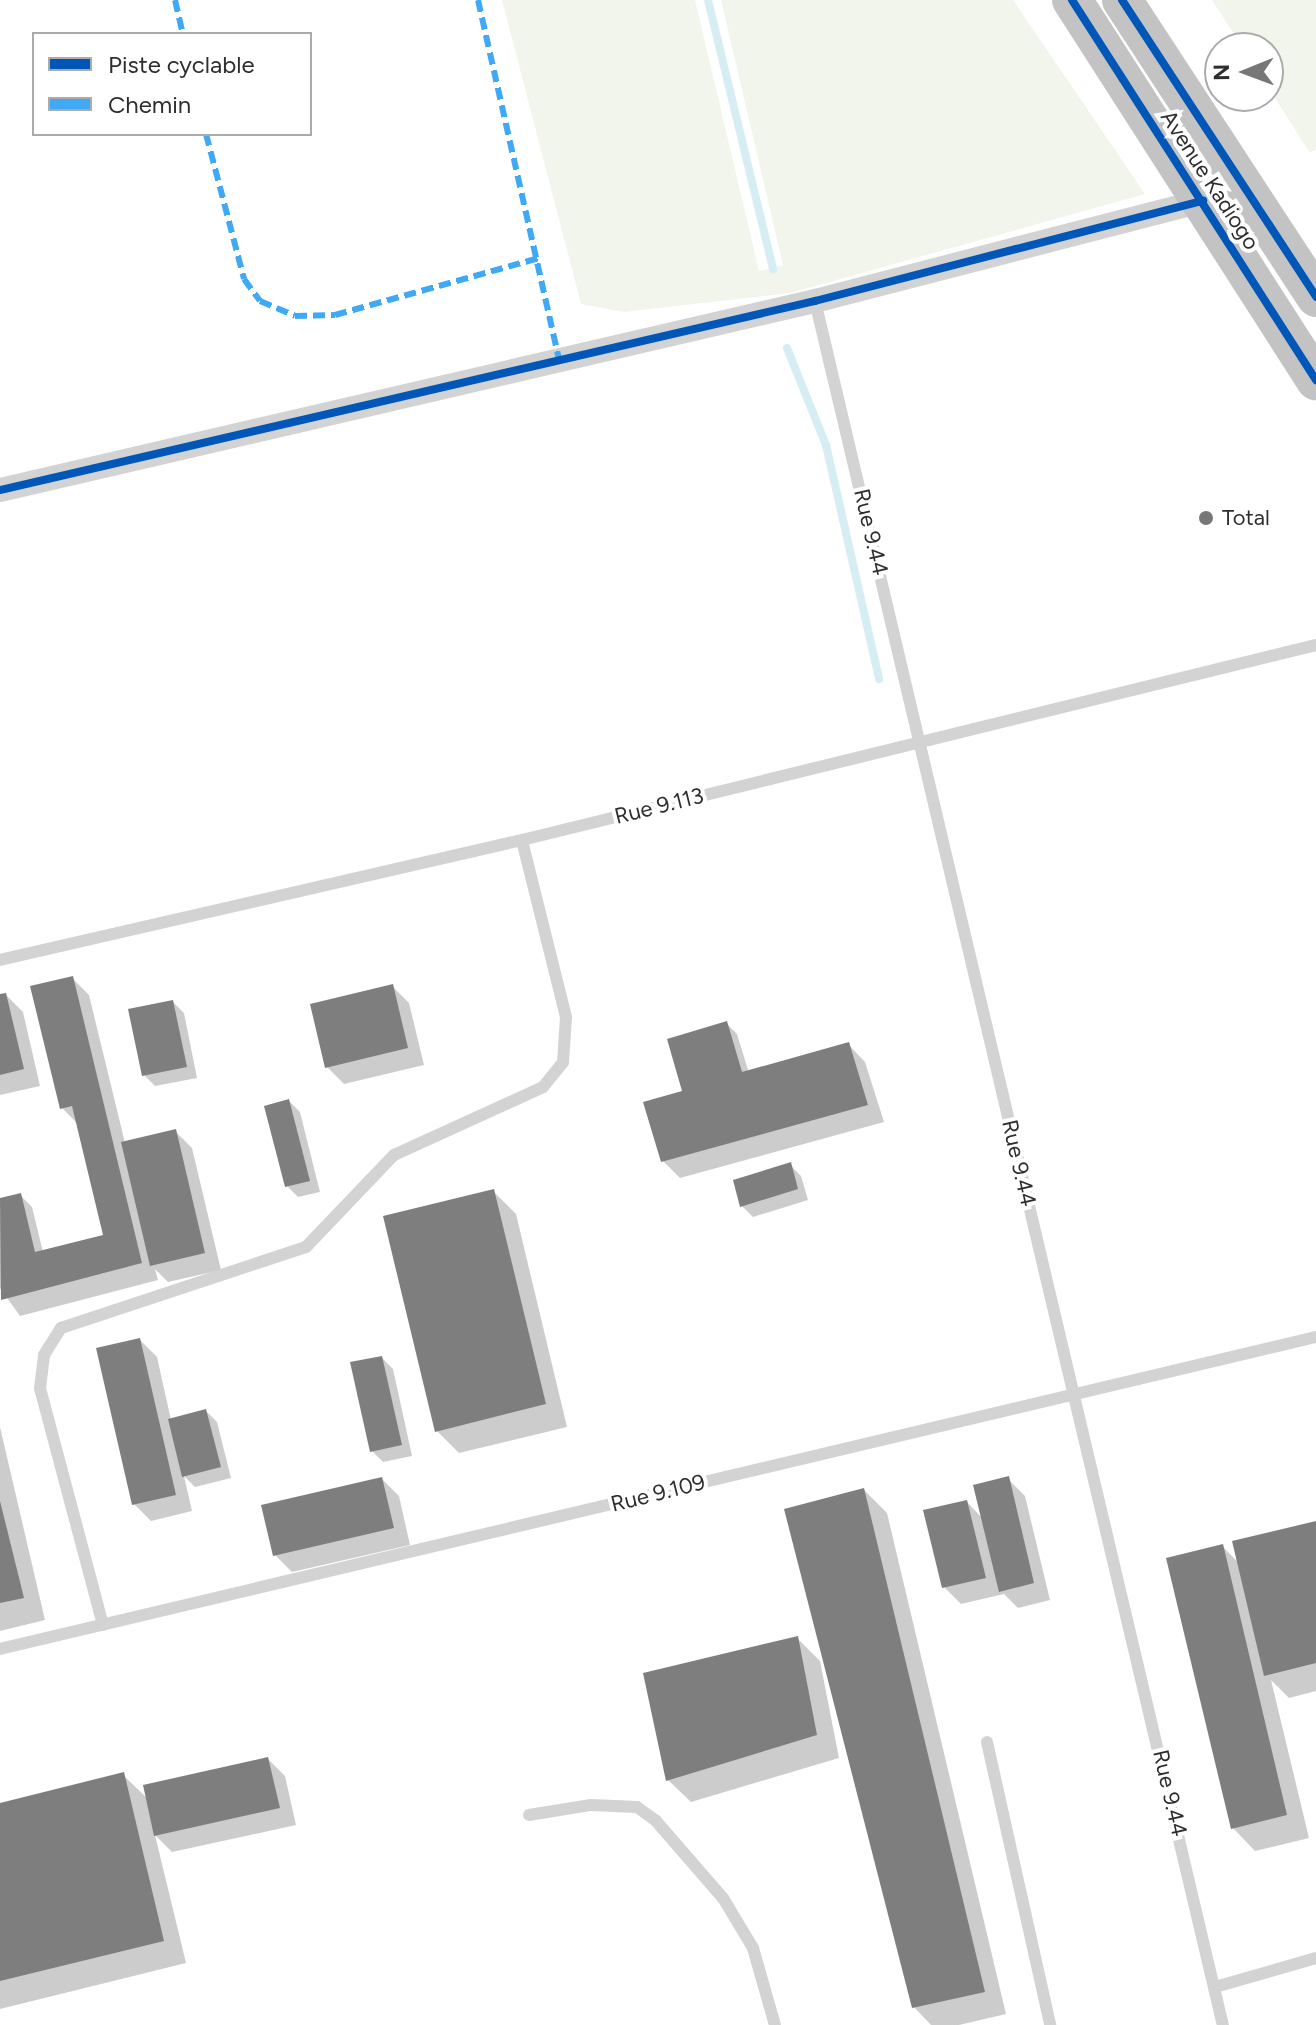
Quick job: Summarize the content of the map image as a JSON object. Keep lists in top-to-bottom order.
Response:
{
  "streets": {
    "highway": ["Avenue Kadiogo"],
    "lane": ["Rue 9.44", "Rue 9.113", "Rue 9.109"]
  },
  "crossings": [
    ["Rue 9.44", "Rue 9.113"],
    ["Rue 9.44", "Rue 9.109"]
  ],
  "places": ["Total"],
  "legend": ["Piste cyclable", "Chemin"],
  "north": "left"
}
